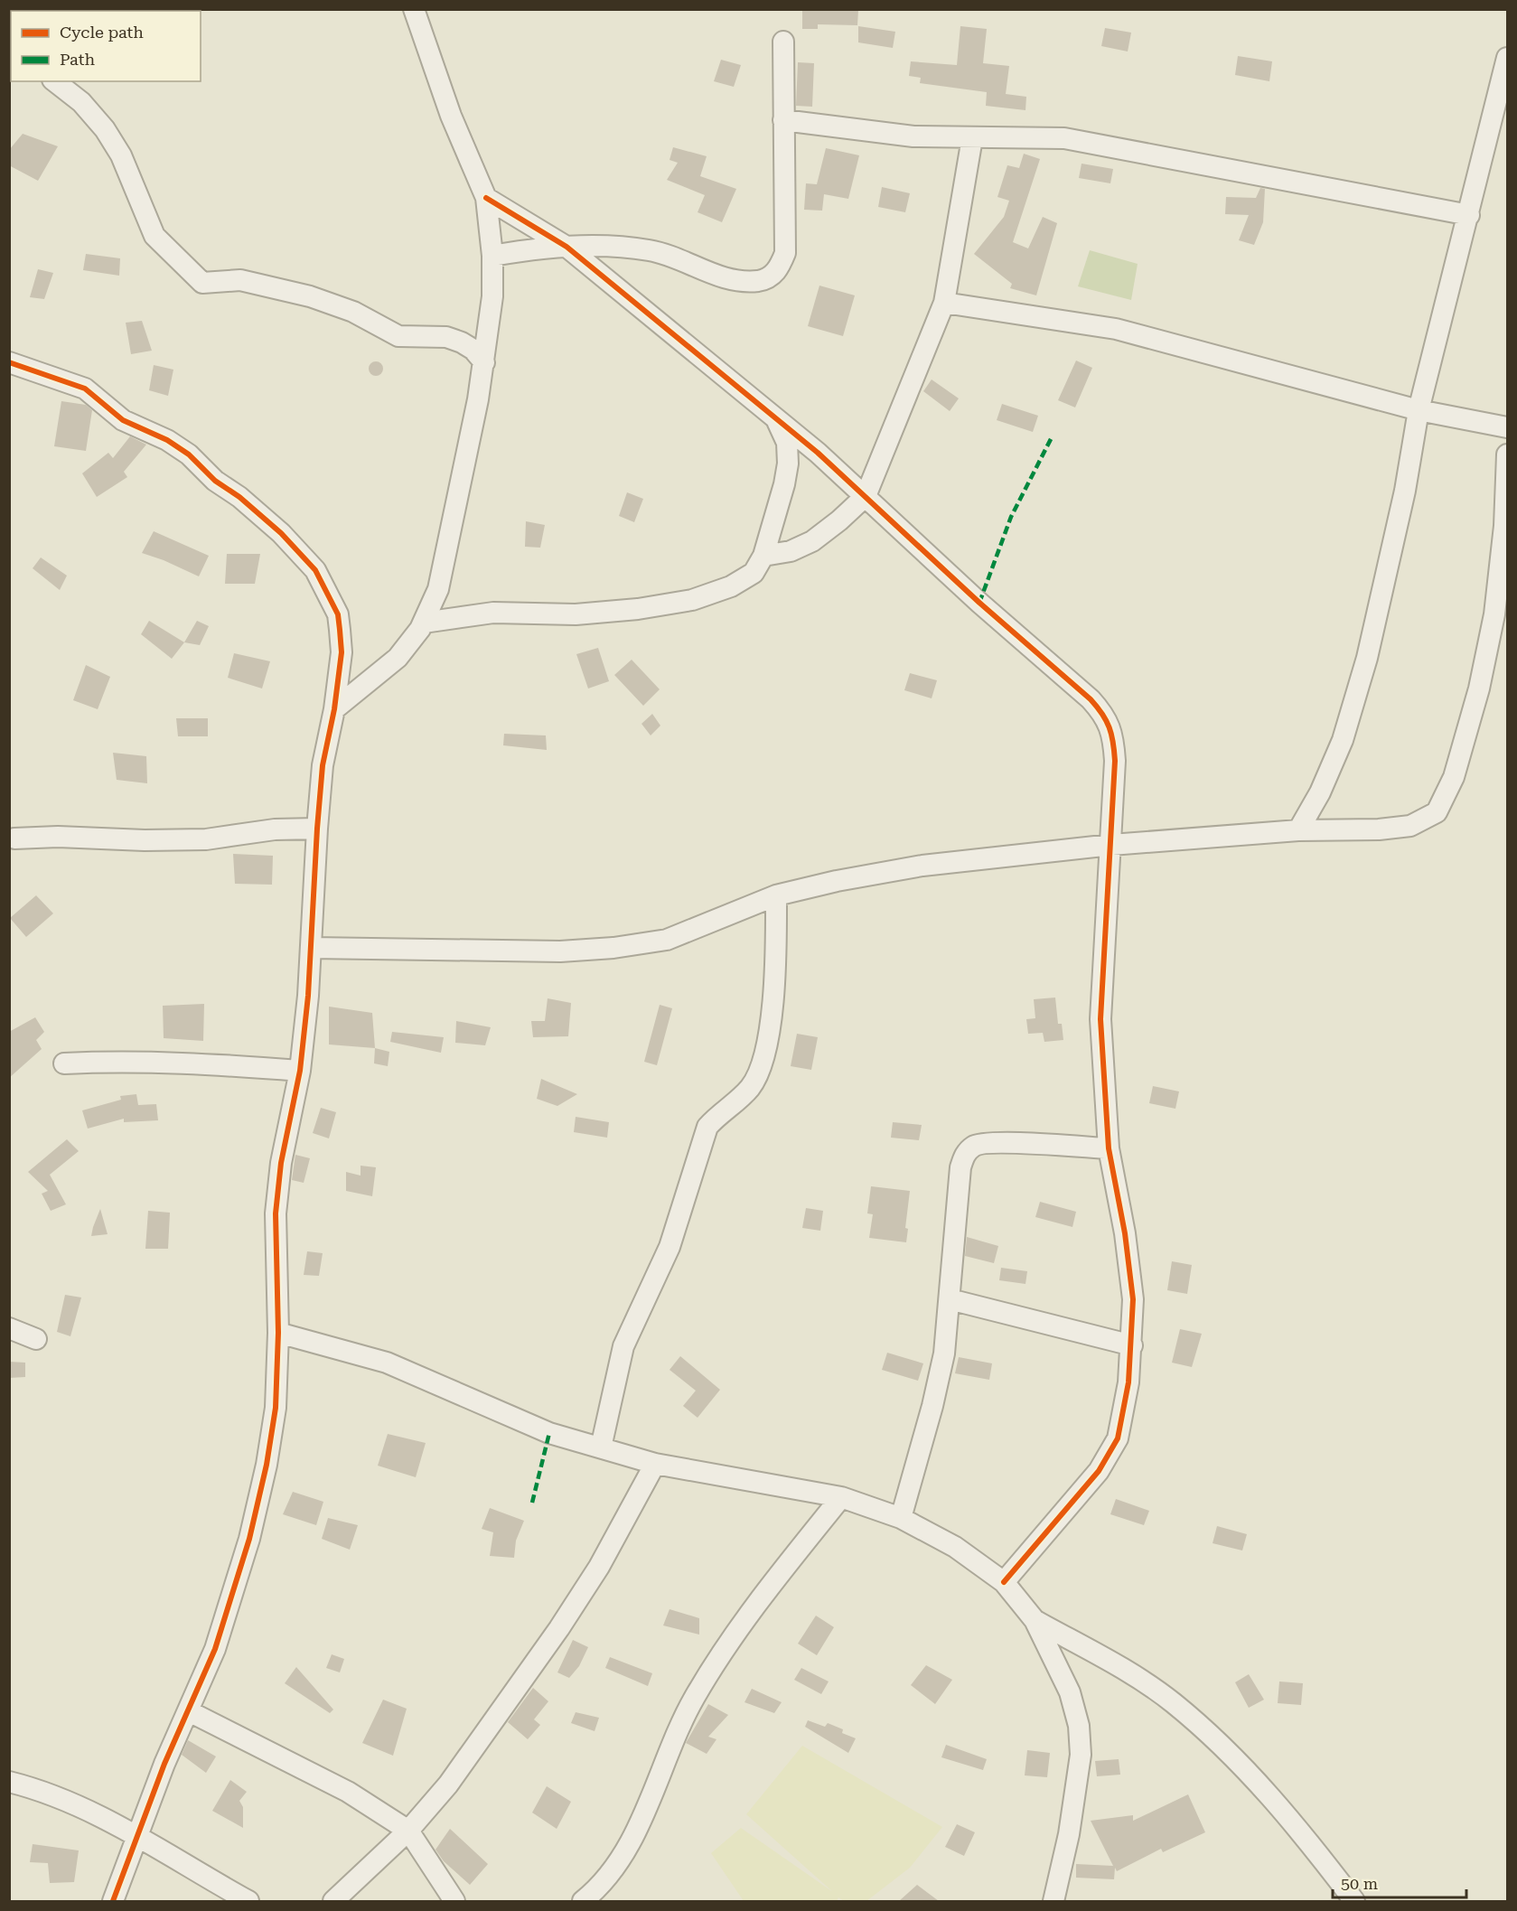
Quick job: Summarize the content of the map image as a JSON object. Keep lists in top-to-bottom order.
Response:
{
  "legend": ["Cycle path", "Path"],
  "scale_bar": "50 m"
}
